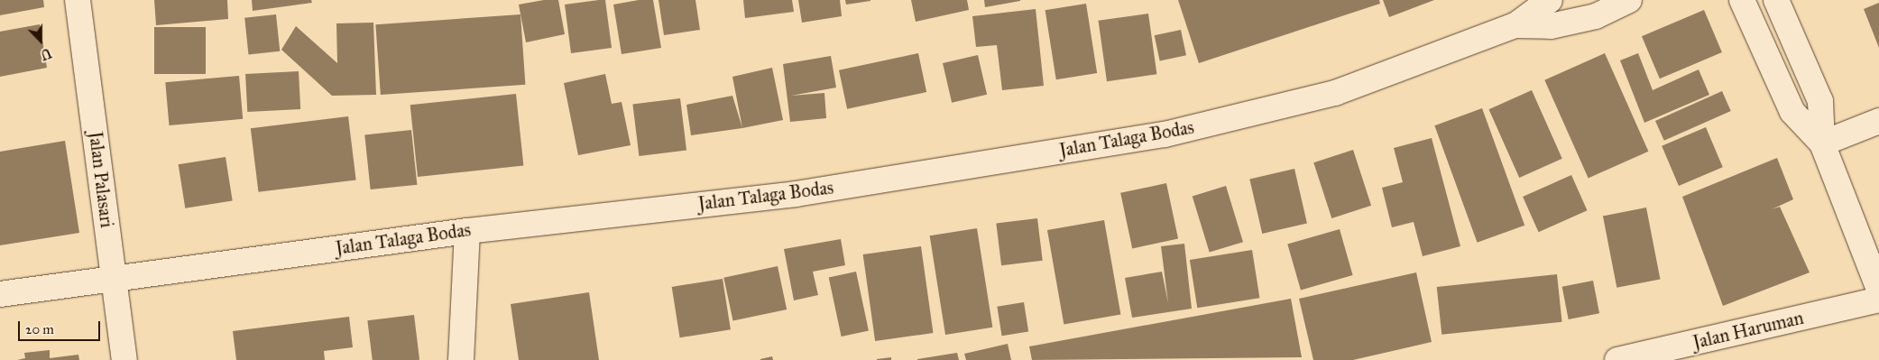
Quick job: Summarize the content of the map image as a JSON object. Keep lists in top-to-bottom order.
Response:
{
  "streets": {
    "street": ["Jalan Talaga Bodas", "Jalan Palasari", "Jalan Haruman"]
  },
  "crossings": [
    ["Jalan Talaga Bodas", "Jalan Palasari"]
  ],
  "scale_bar": "20 m",
  "north": "bottom"
}
